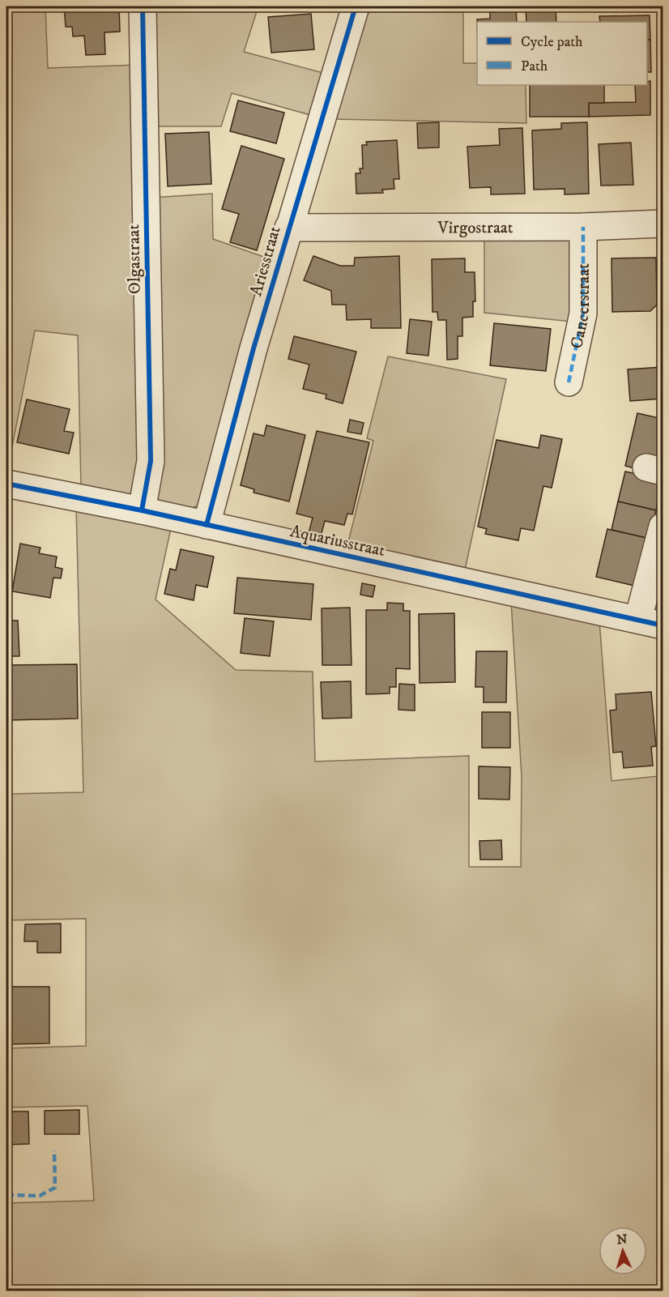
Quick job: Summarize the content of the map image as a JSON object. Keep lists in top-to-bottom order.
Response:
{
  "streets": {
    "street": [
      "Virgostraat",
      "Olgastraat",
      "Ariesstraat",
      "Cancerstraat",
      "Aquariusstraat"
    ]
  },
  "crossings": [
    ["Virgostraat", "Ariesstraat"],
    ["Virgostraat", "Cancerstraat"],
    ["Olgastraat", "Aquariusstraat"],
    ["Ariesstraat", "Aquariusstraat"]
  ],
  "legend": ["Cycle path", "Path"],
  "north": "top"
}
